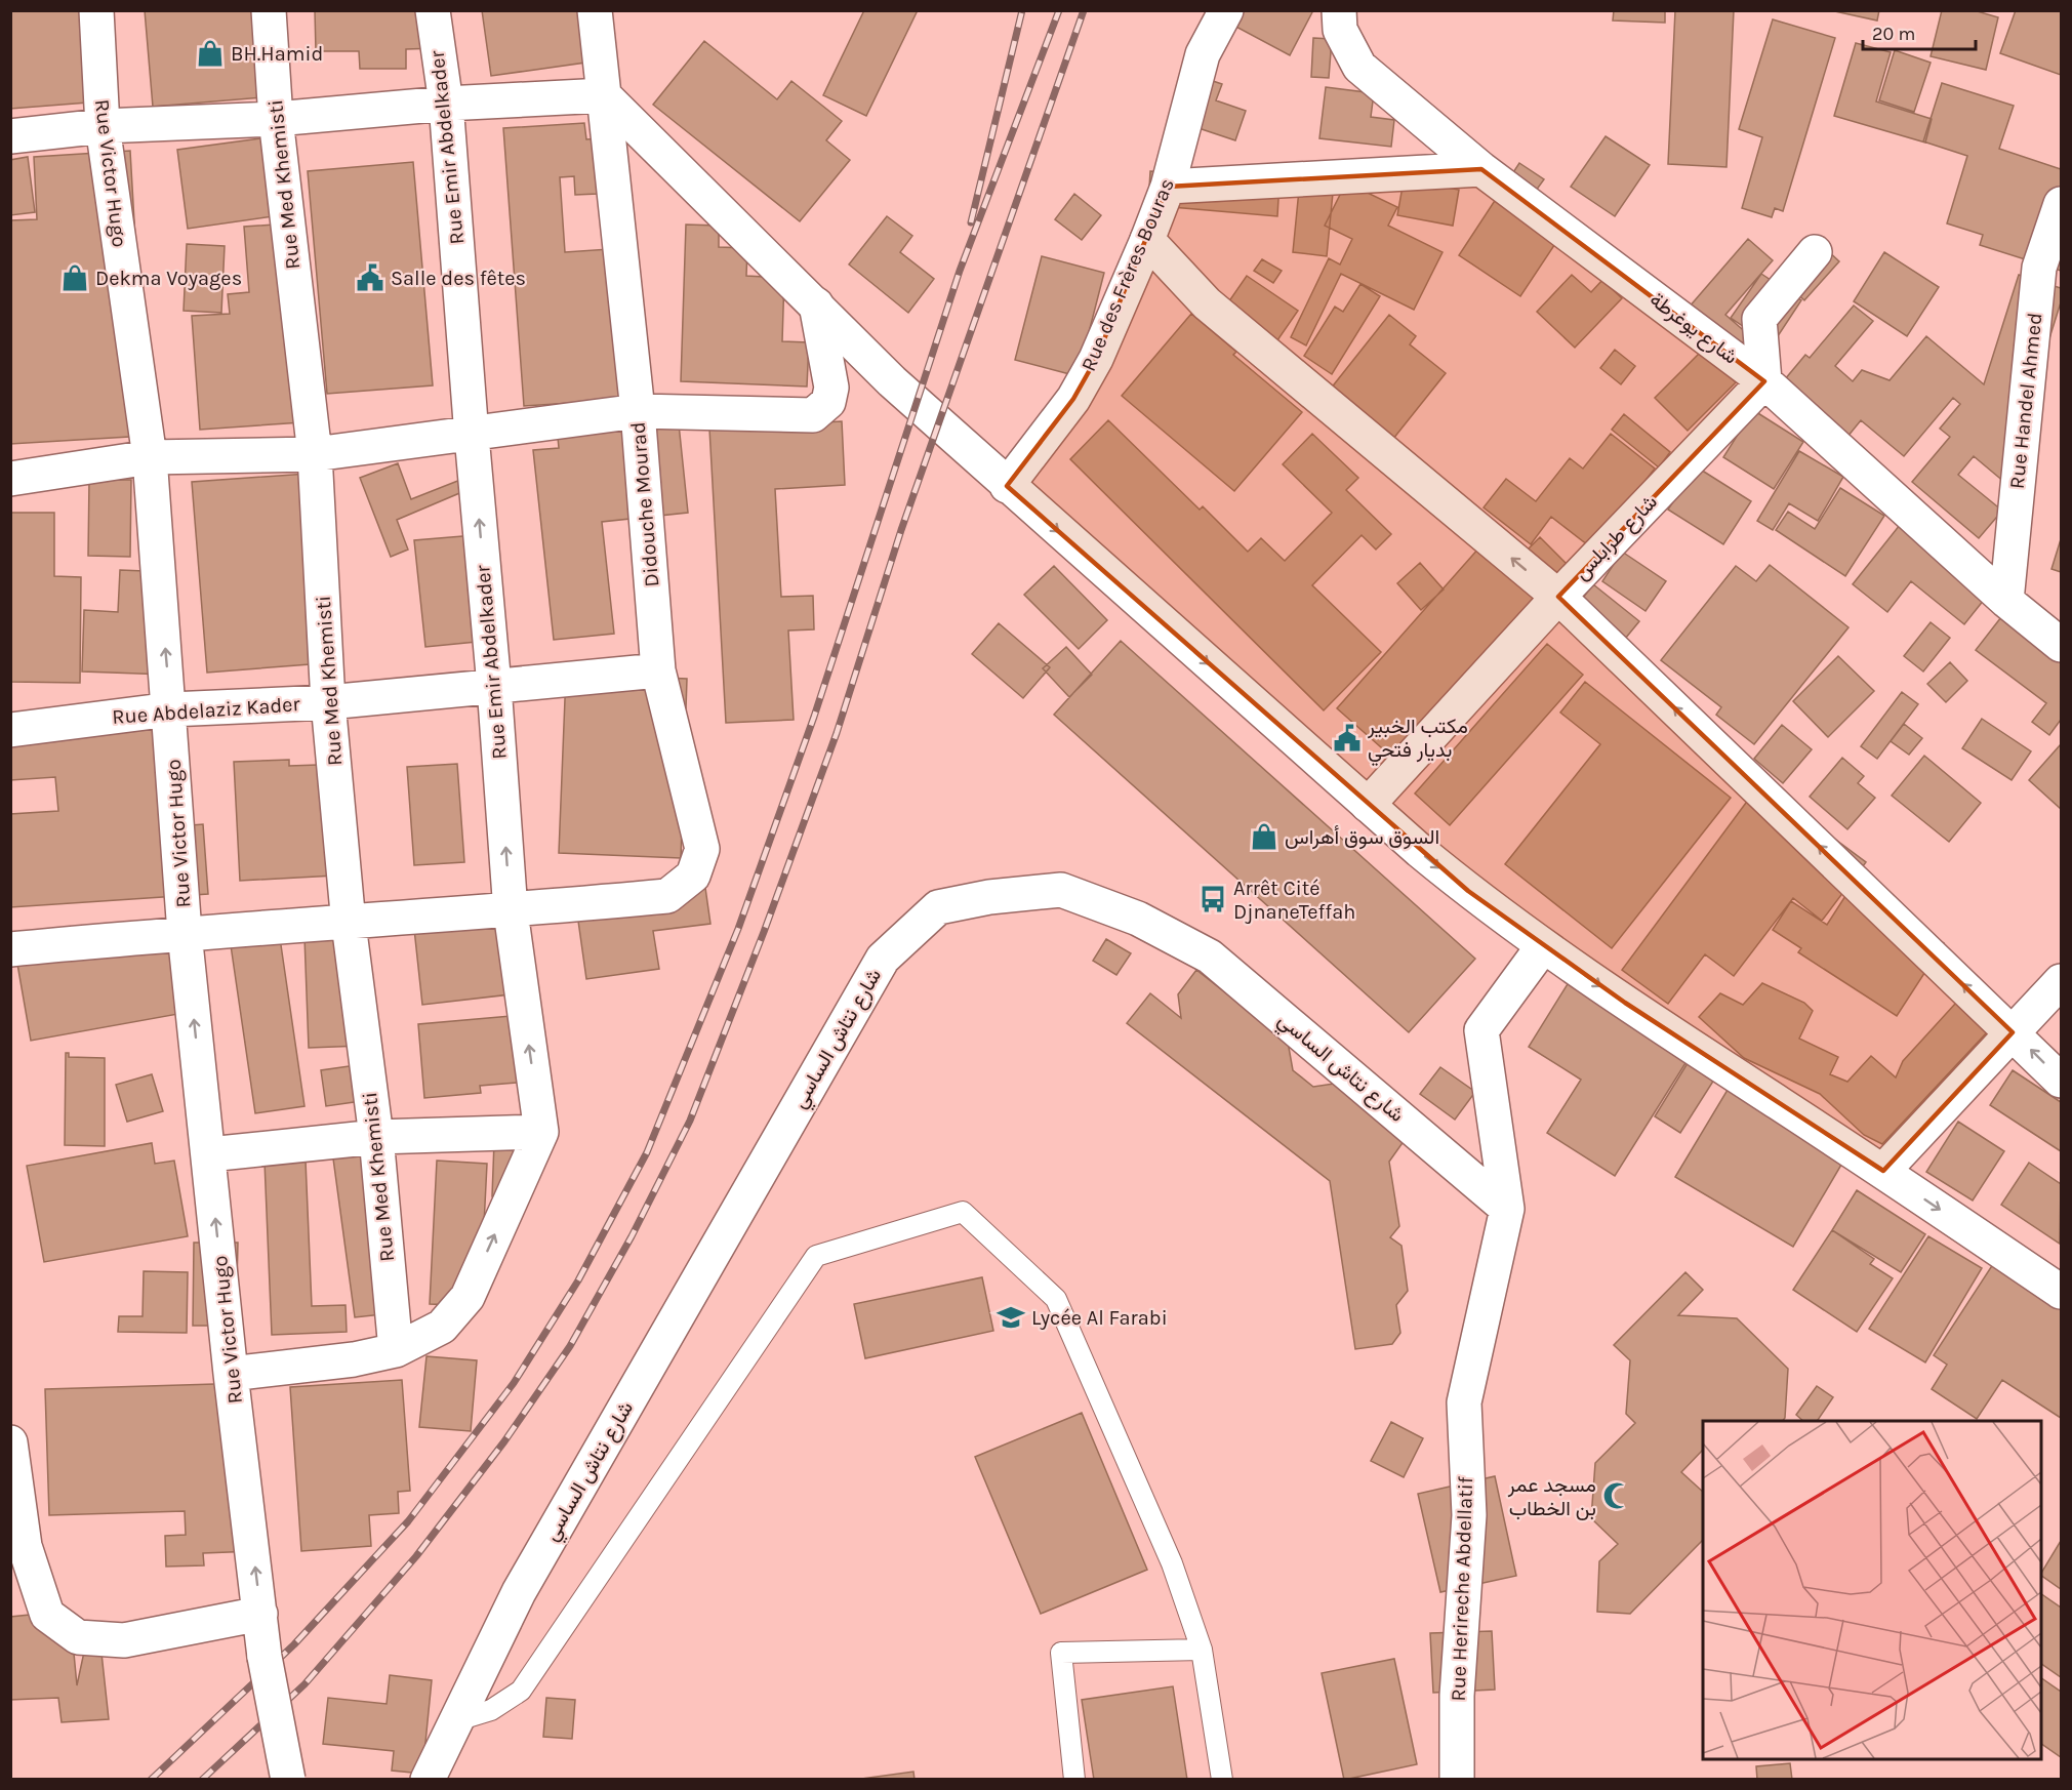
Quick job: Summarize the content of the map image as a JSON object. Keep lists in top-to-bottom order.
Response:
{
  "streets": {
    "street": [
      "Rue Emir Abdelkader",
      "Rue Victor Hugo",
      "Rue Med Khemisti",
      "Rue des Frères Bouras",
      "شارع يوغرطة",
      "Rue Handel Ahmed",
      "Didouche Mourad",
      "شارع طرابلس",
      "Rue Abdelaziz Kader",
      "شارع نتاش الساسي",
      "Rue Herireche Abdellatif"
    ]
  },
  "crossings": [
    ["Rue Emir Abdelkader", "Didouche Mourad"],
    ["Rue Emir Abdelkader", "Rue Abdelaziz Kader"],
    ["Rue Victor Hugo", "Rue Abdelaziz Kader"],
    ["Rue Med Khemisti", "Rue Abdelaziz Kader"],
    ["شارع يوغرطة", "Rue Handel Ahmed"],
    ["شارع يوغرطة", "شارع طرابلس"],
    ["Didouche Mourad", "Rue Abdelaziz Kader"],
    ["شارع نتاش الساسي", "Rue Herireche Abdellatif"]
  ],
  "one_way": ["Rue Emir Abdelkader", "Rue Victor Hugo"],
  "places": {
    "shop": ["BH.Hamid", "Dekma Voyages", "السوق سوق أهراس"],
    "public building": ["Salle des fêtes", "مكتب الخبير بديار فتحي"],
    "bus stop": ["Arrêt Cité DjnaneTeffah"],
    "school or university": ["Lycée Al Farabi"],
    "mosque": ["مسجد عمر بن الخطاب"]
  },
  "scale_bar": "20 m"
}
